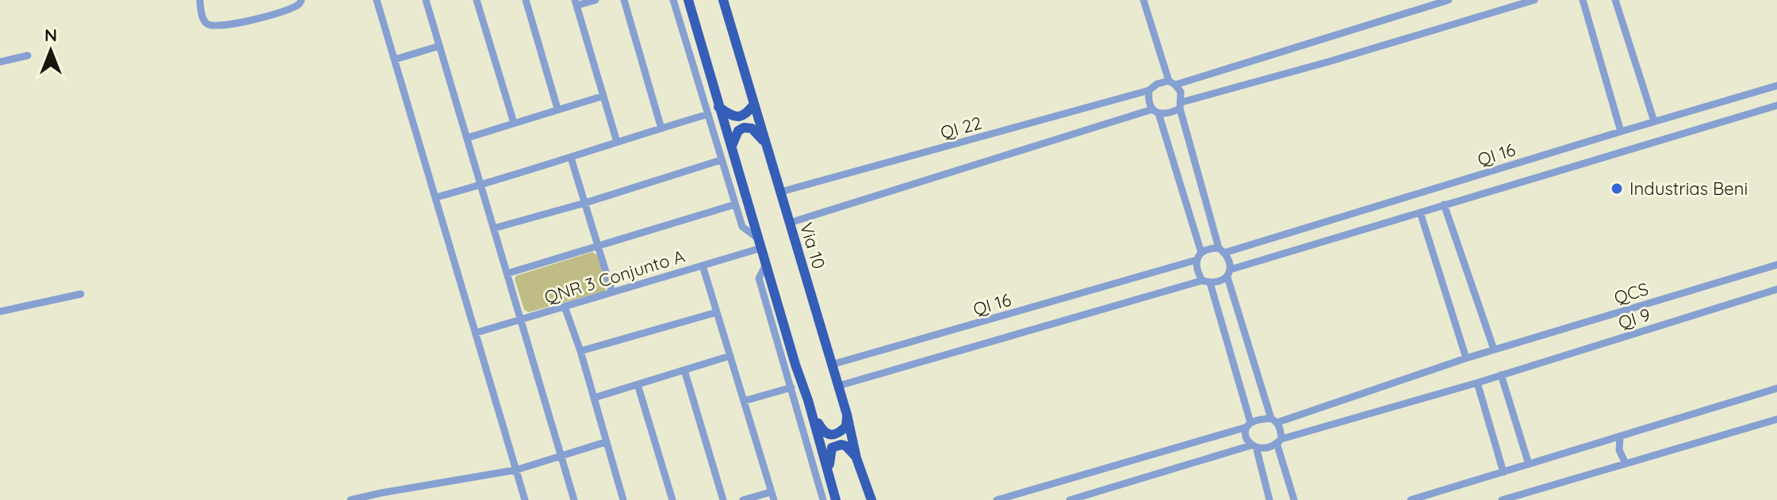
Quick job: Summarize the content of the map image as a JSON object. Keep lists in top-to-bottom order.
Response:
{
  "streets": {
    "main road": ["Via 10"],
    "street": [
      "QI 22",
      "QI 16",
      "QNR 3 Conjunto A",
      "QCS",
      "QI 9"
    ]
  },
  "crossings": [
    ["QI 22", "Via 10"],
    ["QI 16", "Via 10"],
    ["QCS", "QI 9"]
  ],
  "places": ["Industrias Beni"],
  "north": "top"
}
